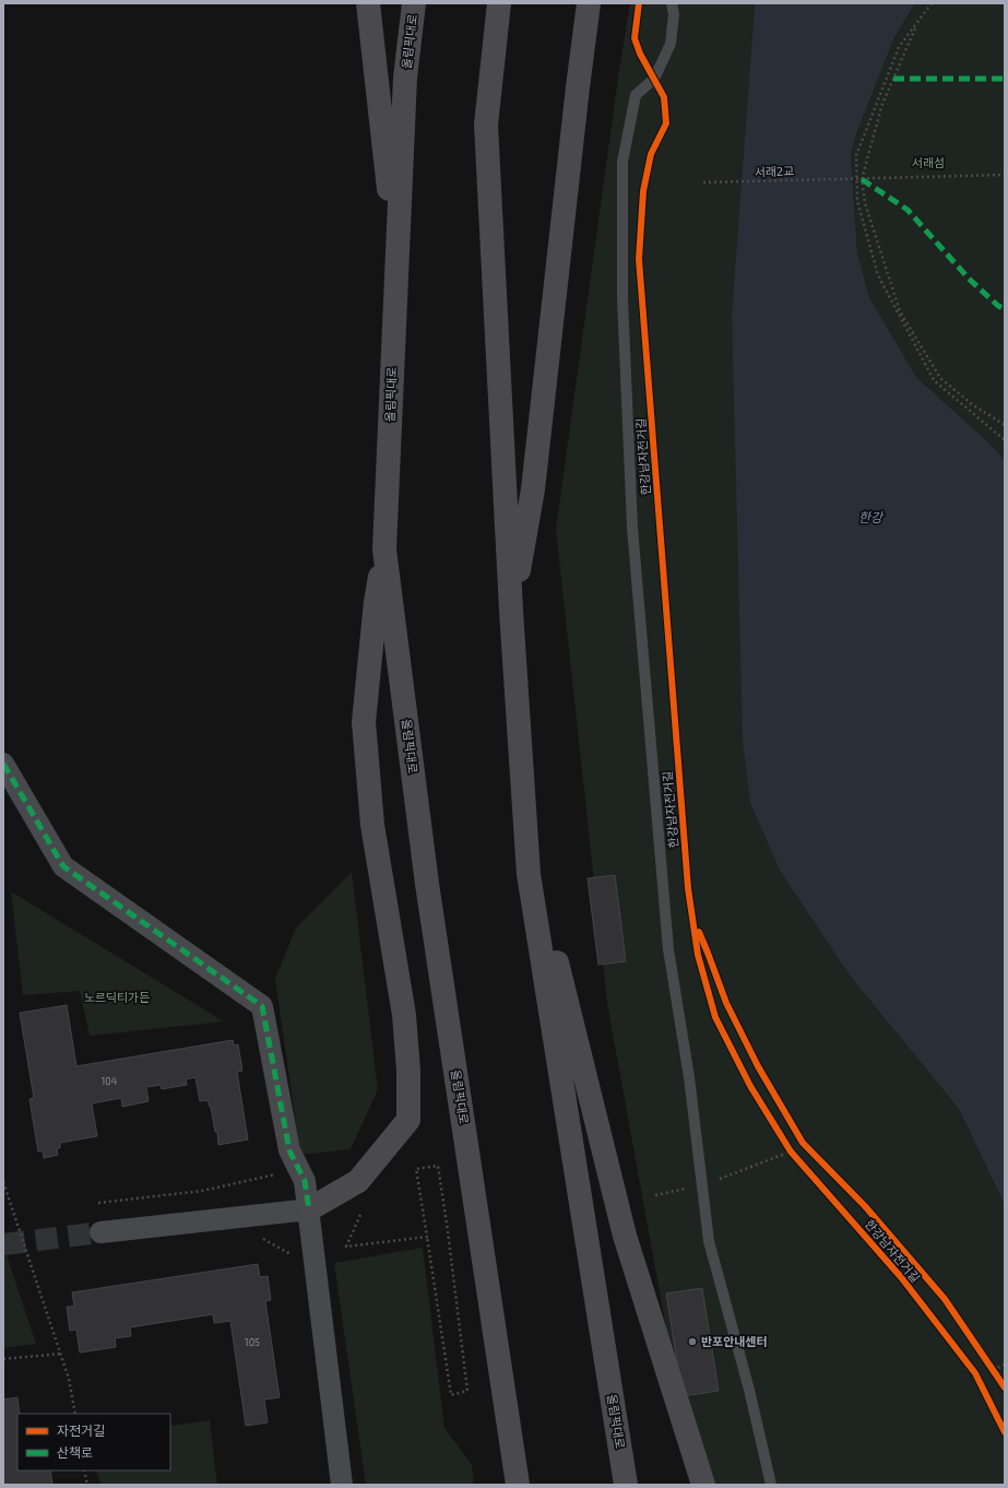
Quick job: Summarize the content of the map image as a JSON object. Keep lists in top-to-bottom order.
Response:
{
  "streets": {
    "highway": ["올림픽대로"],
    "path": ["서래2교"],
    "cycle path": ["한강남자전거길"]
  },
  "water": ["한강"],
  "parks": ["서래섬", "노르딕티가든"],
  "places": ["반포안내센터"],
  "house_numbers": ["104", "105"],
  "legend": ["자전거길", "산책로"]
}
